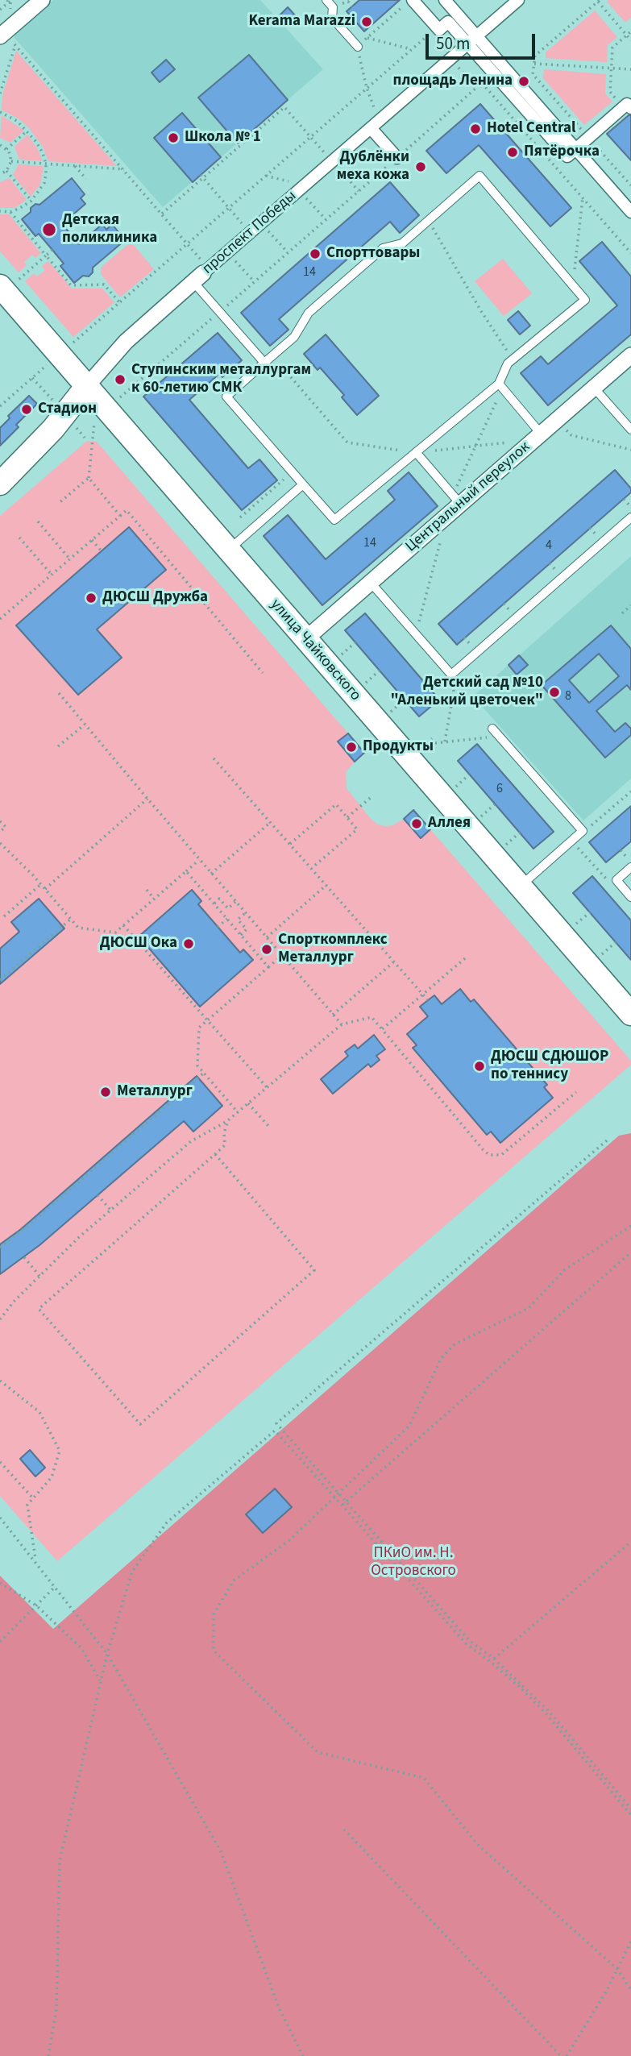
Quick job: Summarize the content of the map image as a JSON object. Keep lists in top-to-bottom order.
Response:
{
  "streets": {
    "main road": ["проспект Победы", "улица Чайковского"],
    "street": ["Центральный переулок"]
  },
  "crossings": [
    ["проспект Победы", "улица Чайковского"],
    ["Центральный переулок", "улица Чайковского"]
  ],
  "parks": ["ПКиО им. Н. Островского"],
  "places": [
    "Kerama Marazzi",
    "площадь Ленина",
    "Hotel Central",
    "Школа № 1",
    "Пятёрочка",
    "Дублёнки меха кожа",
    "Детская поликлиника",
    "Спорттовары",
    "Ступинским металлургам к 60-летию СМК",
    "Стадион",
    "ДЮСШ Дружба",
    "Детский сад №10 \"Аленький цветочек\"",
    "Продукты",
    "Аллея",
    "ДЮСШ Ока",
    "Спорткомплекс Металлург",
    "ДЮСШ СДЮШОР по теннису",
    "Металлург"
  ],
  "house_numbers": [
    "14",
    "14",
    "4",
    "8",
    "6"
  ],
  "scale_bar": "50 m"
}
